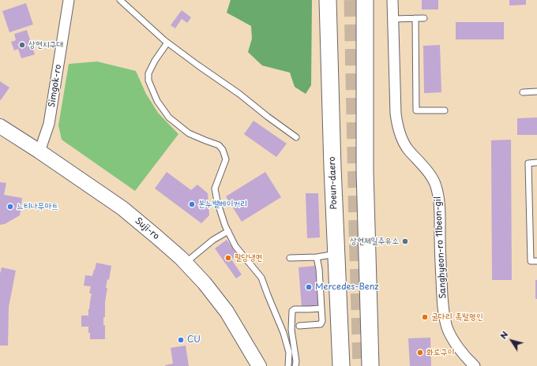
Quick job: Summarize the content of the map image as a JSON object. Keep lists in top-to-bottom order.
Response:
{
  "streets": {
    "main road": ["Poeun-daero", "Suji-ro"],
    "street": ["Simgok-ro", "Sanghyeon-ro 11beon-gil"]
  },
  "crossings": [
    ["Simgok-ro", "Suji-ro"]
  ],
  "places": [
    "상현지구대",
    "본누벨베이커리",
    "느티나무마트",
    "상현제일주유소",
    "팔당냉면",
    "Mercedes-Benz",
    "굴다리 족발명인",
    "CU",
    "화로구이"
  ],
  "north": "top left"
}
